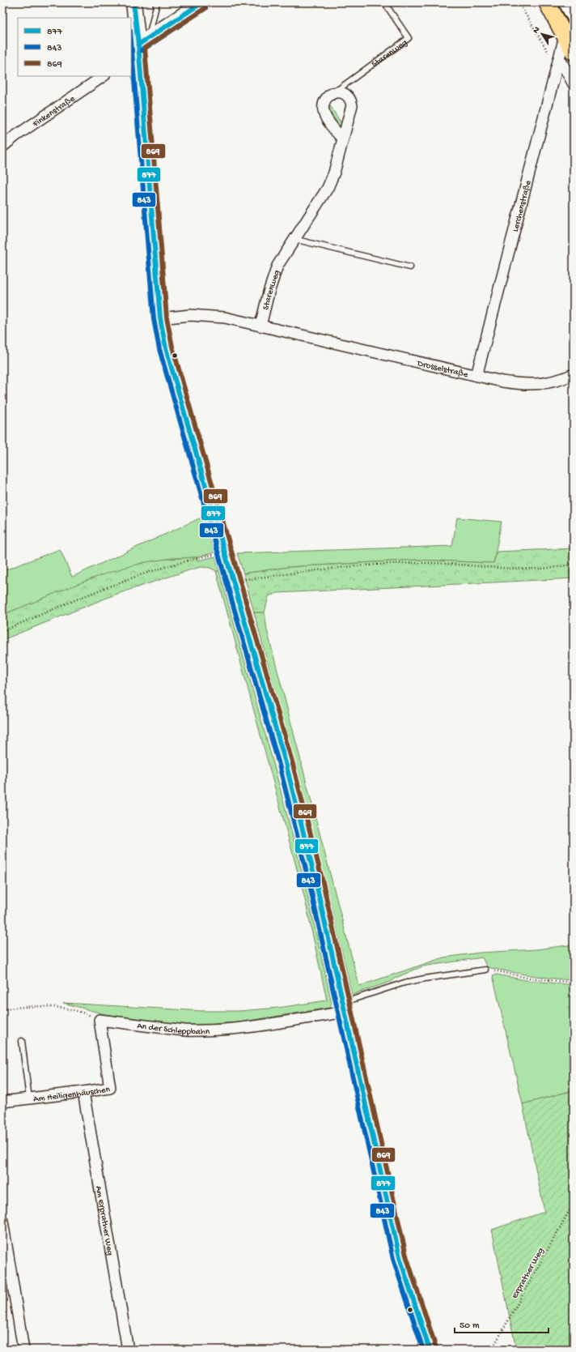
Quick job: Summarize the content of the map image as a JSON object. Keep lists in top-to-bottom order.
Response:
{
  "streets": {
    "street": [
      "Starenweg",
      "Finkenstraße",
      "Lerchenstraße",
      "Drosselstraße",
      "An der Schleppbahn",
      "Am Heiligenhäuschen",
      "Am Erprather Weg"
    ],
    "path": ["Erprather Weg"]
  },
  "crossings": [
    ["Starenweg", "Drosselstraße"],
    ["Lerchenstraße", "Drosselstraße"],
    ["An der Schleppbahn", "Am Heiligenhäuschen"],
    ["Am Heiligenhäuschen", "Am Erprather Weg"]
  ],
  "lines": ["transit line 877", "transit line 843", "transit line 869"],
  "legend": ["877", "843", "869"],
  "scale_bar": "50 m",
  "north": "top left"
}
